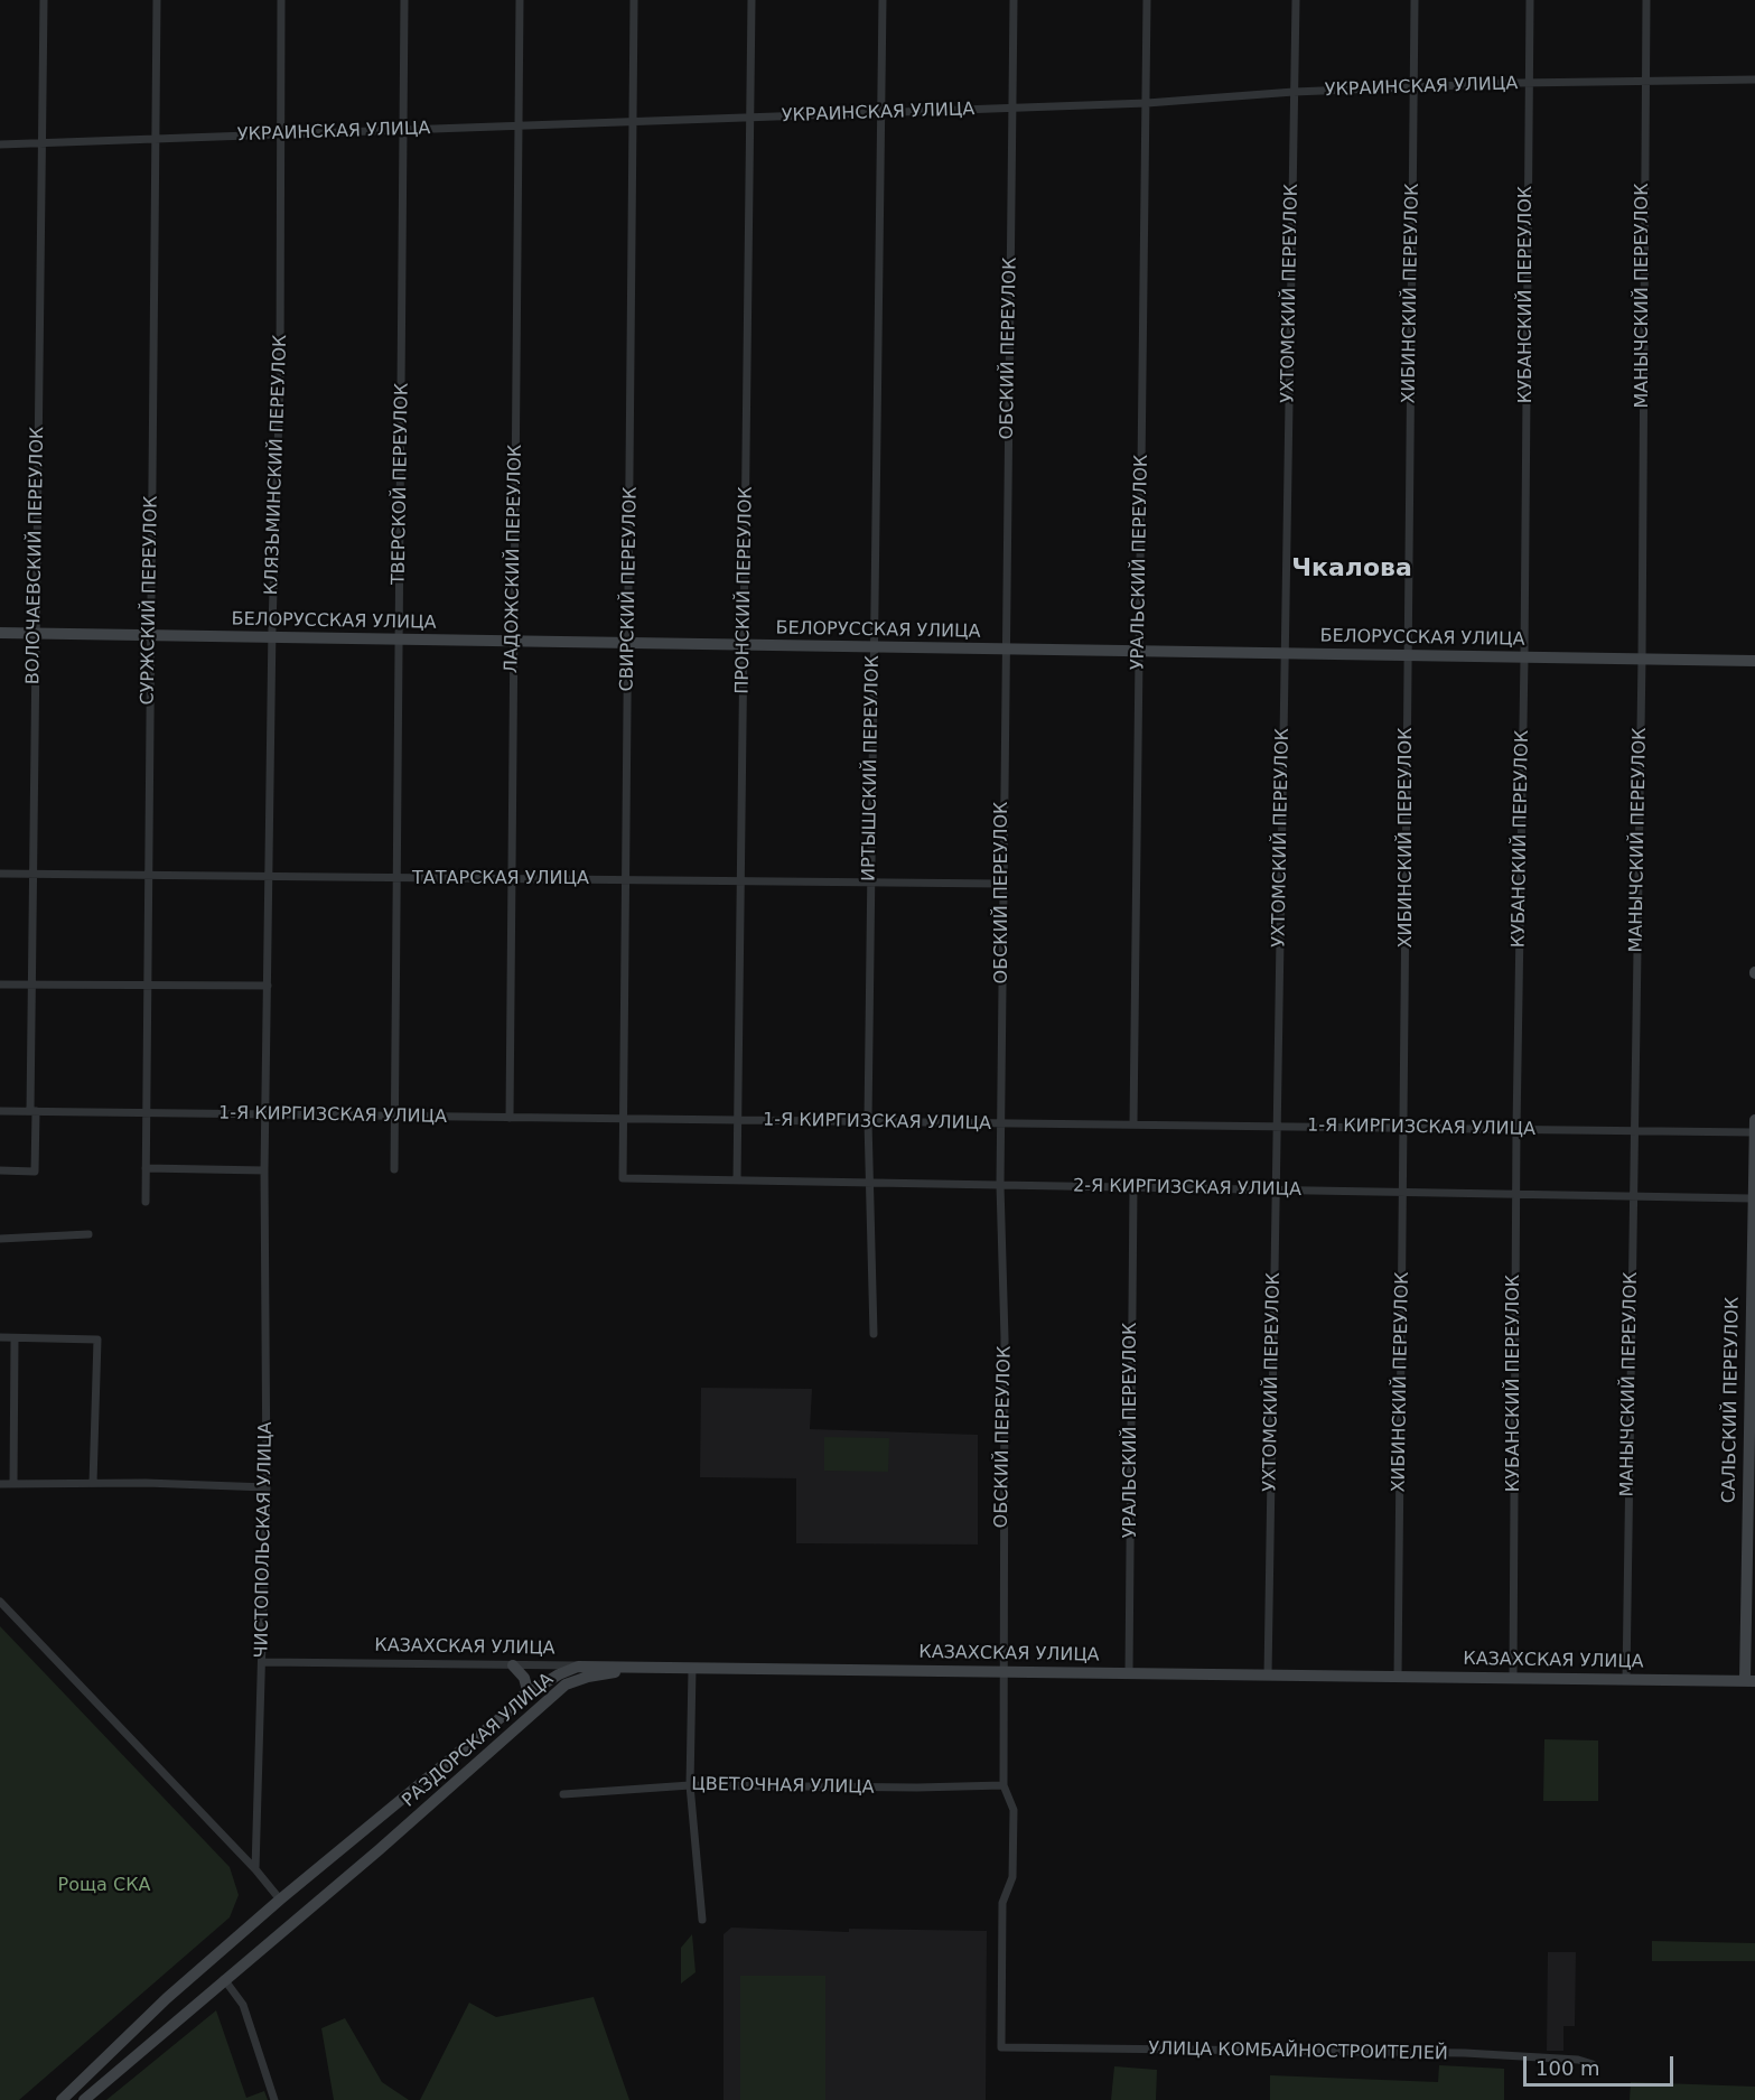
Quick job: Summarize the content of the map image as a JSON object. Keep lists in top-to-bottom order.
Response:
{
  "streets": {
    "main road": [
      "БЕЛОРУССКАЯ УЛИЦА",
      "САЛЬСКИЙ ПЕРЕУЛОК",
      "КАЗАХСКАЯ УЛИЦА",
      "РАЗДОРСКАЯ УЛИЦА"
    ],
    "street": [
      "УКРАИНСКАЯ УЛИЦА",
      "УХТОМСКИЙ ПЕРЕУЛОК",
      "ХИБИНСКИЙ ПЕРЕУЛОК",
      "КУБАНСКИЙ ПЕРЕУЛОК",
      "МАНЫЧСКИЙ ПЕРЕУЛОК",
      "ОБСКИЙ ПЕРЕУЛОК",
      "КЛЯЗЬМИНСКИЙ ПЕРЕУЛОК",
      "ТВЕРСКОЙ ПЕРЕУЛОК",
      "ВОЛОЧАЕВСКИЙ ПЕРЕУЛОК",
      "ЛАДОЖСКИЙ ПЕРЕУЛОК",
      "УРАЛЬСКИЙ ПЕРЕУЛОК",
      "СВИРСКИЙ ПЕРЕУЛОК",
      "ПРОНСКИЙ ПЕРЕУЛОК",
      "СУРЖСКИЙ ПЕРЕУЛОК",
      "ИРТЫШСКИЙ ПЕРЕУЛОК",
      "ТАТАРСКАЯ УЛИЦА",
      "1-Я КИРГИЗСКАЯ УЛИЦА",
      "2-Я КИРГИЗСКАЯ УЛИЦА",
      "ЧИСТОПОЛЬСКАЯ УЛИЦА",
      "ЦВЕТОЧНАЯ УЛИЦА",
      "УЛИЦА КОМБАЙНОСТРОИТЕЛЕЙ"
    ]
  },
  "crossings": [
    ["УКРАИНСКАЯ УЛИЦА", "УХТОМСКИЙ ПЕРЕУЛОК"],
    ["УКРАИНСКАЯ УЛИЦА", "ХИБИНСКИЙ ПЕРЕУЛОК"],
    ["УКРАИНСКАЯ УЛИЦА", "КУБАНСКИЙ ПЕРЕУЛОК"],
    ["УКРАИНСКАЯ УЛИЦА", "МАНЫЧСКИЙ ПЕРЕУЛОК"],
    ["УКРАИНСКАЯ УЛИЦА", "ОБСКИЙ ПЕРЕУЛОК"],
    ["УКРАИНСКАЯ УЛИЦА", "КЛЯЗЬМИНСКИЙ ПЕРЕУЛОК"],
    ["УКРАИНСКАЯ УЛИЦА", "ТВЕРСКОЙ ПЕРЕУЛОК"],
    ["УКРАИНСКАЯ УЛИЦА", "ВОЛОЧАЕВСКИЙ ПЕРЕУЛОК"],
    ["УКРАИНСКАЯ УЛИЦА", "ЛАДОЖСКИЙ ПЕРЕУЛОК"],
    ["УКРАИНСКАЯ УЛИЦА", "УРАЛЬСКИЙ ПЕРЕУЛОК"],
    ["УКРАИНСКАЯ УЛИЦА", "СВИРСКИЙ ПЕРЕУЛОК"],
    ["УКРАИНСКАЯ УЛИЦА", "ПРОНСКИЙ ПЕРЕУЛОК"],
    ["УКРАИНСКАЯ УЛИЦА", "СУРЖСКИЙ ПЕРЕУЛОК"],
    ["УКРАИНСКАЯ УЛИЦА", "ИРТЫШСКИЙ ПЕРЕУЛОК"],
    ["УХТОМСКИЙ ПЕРЕУЛОК", "БЕЛОРУССКАЯ УЛИЦА"],
    ["УХТОМСКИЙ ПЕРЕУЛОК", "1-Я КИРГИЗСКАЯ УЛИЦА"],
    ["УХТОМСКИЙ ПЕРЕУЛОК", "2-Я КИРГИЗСКАЯ УЛИЦА"],
    ["УХТОМСКИЙ ПЕРЕУЛОК", "КАЗАХСКАЯ УЛИЦА"],
    ["ХИБИНСКИЙ ПЕРЕУЛОК", "БЕЛОРУССКАЯ УЛИЦА"],
    ["ХИБИНСКИЙ ПЕРЕУЛОК", "1-Я КИРГИЗСКАЯ УЛИЦА"],
    ["ХИБИНСКИЙ ПЕРЕУЛОК", "2-Я КИРГИЗСКАЯ УЛИЦА"],
    ["ХИБИНСКИЙ ПЕРЕУЛОК", "КАЗАХСКАЯ УЛИЦА"],
    ["КУБАНСКИЙ ПЕРЕУЛОК", "БЕЛОРУССКАЯ УЛИЦА"],
    ["КУБАНСКИЙ ПЕРЕУЛОК", "1-Я КИРГИЗСКАЯ УЛИЦА"],
    ["КУБАНСКИЙ ПЕРЕУЛОК", "2-Я КИРГИЗСКАЯ УЛИЦА"],
    ["КУБАНСКИЙ ПЕРЕУЛОК", "КАЗАХСКАЯ УЛИЦА"],
    ["МАНЫЧСКИЙ ПЕРЕУЛОК", "БЕЛОРУССКАЯ УЛИЦА"],
    ["МАНЫЧСКИЙ ПЕРЕУЛОК", "1-Я КИРГИЗСКАЯ УЛИЦА"],
    ["МАНЫЧСКИЙ ПЕРЕУЛОК", "2-Я КИРГИЗСКАЯ УЛИЦА"],
    ["МАНЫЧСКИЙ ПЕРЕУЛОК", "КАЗАХСКАЯ УЛИЦА"],
    ["ОБСКИЙ ПЕРЕУЛОК", "БЕЛОРУССКАЯ УЛИЦА"],
    ["ОБСКИЙ ПЕРЕУЛОК", "ТАТАРСКАЯ УЛИЦА"],
    ["ОБСКИЙ ПЕРЕУЛОК", "1-Я КИРГИЗСКАЯ УЛИЦА"],
    ["ОБСКИЙ ПЕРЕУЛОК", "2-Я КИРГИЗСКАЯ УЛИЦА"],
    ["ОБСКИЙ ПЕРЕУЛОК", "КАЗАХСКАЯ УЛИЦА"],
    ["ОБСКИЙ ПЕРЕУЛОК", "ЦВЕТОЧНАЯ УЛИЦА"],
    ["ОБСКИЙ ПЕРЕУЛОК", "УЛИЦА КОМБАЙНОСТРОИТЕЛЕЙ"],
    ["КЛЯЗЬМИНСКИЙ ПЕРЕУЛОК", "БЕЛОРУССКАЯ УЛИЦА"],
    ["КЛЯЗЬМИНСКИЙ ПЕРЕУЛОК", "ТАТАРСКАЯ УЛИЦА"],
    ["КЛЯЗЬМИНСКИЙ ПЕРЕУЛОК", "1-Я КИРГИЗСКАЯ УЛИЦА"],
    ["КЛЯЗЬМИНСКИЙ ПЕРЕУЛОК", "ЧИСТОПОЛЬСКАЯ УЛИЦА"],
    ["ТВЕРСКОЙ ПЕРЕУЛОК", "БЕЛОРУССКАЯ УЛИЦА"],
    ["ТВЕРСКОЙ ПЕРЕУЛОК", "ТАТАРСКАЯ УЛИЦА"],
    ["ТВЕРСКОЙ ПЕРЕУЛОК", "1-Я КИРГИЗСКАЯ УЛИЦА"],
    ["ВОЛОЧАЕВСКИЙ ПЕРЕУЛОК", "БЕЛОРУССКАЯ УЛИЦА"],
    ["ВОЛОЧАЕВСКИЙ ПЕРЕУЛОК", "ТАТАРСКАЯ УЛИЦА"],
    ["ВОЛОЧАЕВСКИЙ ПЕРЕУЛОК", "1-Я КИРГИЗСКАЯ УЛИЦА"],
    ["ЛАДОЖСКИЙ ПЕРЕУЛОК", "БЕЛОРУССКАЯ УЛИЦА"],
    ["ЛАДОЖСКИЙ ПЕРЕУЛОК", "ТАТАРСКАЯ УЛИЦА"],
    ["ЛАДОЖСКИЙ ПЕРЕУЛОК", "1-Я КИРГИЗСКАЯ УЛИЦА"],
    ["УРАЛЬСКИЙ ПЕРЕУЛОК", "БЕЛОРУССКАЯ УЛИЦА"],
    ["УРАЛЬСКИЙ ПЕРЕУЛОК", "1-Я КИРГИЗСКАЯ УЛИЦА"],
    ["УРАЛЬСКИЙ ПЕРЕУЛОК", "2-Я КИРГИЗСКАЯ УЛИЦА"],
    ["УРАЛЬСКИЙ ПЕРЕУЛОК", "КАЗАХСКАЯ УЛИЦА"],
    ["СВИРСКИЙ ПЕРЕУЛОК", "БЕЛОРУССКАЯ УЛИЦА"],
    ["СВИРСКИЙ ПЕРЕУЛОК", "ТАТАРСКАЯ УЛИЦА"],
    ["СВИРСКИЙ ПЕРЕУЛОК", "1-Я КИРГИЗСКАЯ УЛИЦА"],
    ["СВИРСКИЙ ПЕРЕУЛОК", "2-Я КИРГИЗСКАЯ УЛИЦА"],
    ["ПРОНСКИЙ ПЕРЕУЛОК", "БЕЛОРУССКАЯ УЛИЦА"],
    ["ПРОНСКИЙ ПЕРЕУЛОК", "ТАТАРСКАЯ УЛИЦА"],
    ["ПРОНСКИЙ ПЕРЕУЛОК", "1-Я КИРГИЗСКАЯ УЛИЦА"],
    ["ПРОНСКИЙ ПЕРЕУЛОК", "2-Я КИРГИЗСКАЯ УЛИЦА"],
    ["СУРЖСКИЙ ПЕРЕУЛОК", "БЕЛОРУССКАЯ УЛИЦА"],
    ["СУРЖСКИЙ ПЕРЕУЛОК", "ТАТАРСКАЯ УЛИЦА"],
    ["СУРЖСКИЙ ПЕРЕУЛОК", "1-Я КИРГИЗСКАЯ УЛИЦА"],
    ["БЕЛОРУССКАЯ УЛИЦА", "ИРТЫШСКИЙ ПЕРЕУЛОК"],
    ["ИРТЫШСКИЙ ПЕРЕУЛОК", "ТАТАРСКАЯ УЛИЦА"],
    ["ИРТЫШСКИЙ ПЕРЕУЛОК", "1-Я КИРГИЗСКАЯ УЛИЦА"],
    ["ИРТЫШСКИЙ ПЕРЕУЛОК", "2-Я КИРГИЗСКАЯ УЛИЦА"],
    ["1-Я КИРГИЗСКАЯ УЛИЦА", "САЛЬСКИЙ ПЕРЕУЛОК"],
    ["2-Я КИРГИЗСКАЯ УЛИЦА", "САЛЬСКИЙ ПЕРЕУЛОК"],
    ["САЛЬСКИЙ ПЕРЕУЛОК", "КАЗАХСКАЯ УЛИЦА"],
    ["ЧИСТОПОЛЬСКАЯ УЛИЦА", "КАЗАХСКАЯ УЛИЦА"],
    ["КАЗАХСКАЯ УЛИЦА", "РАЗДОРСКАЯ УЛИЦА"]
  ],
  "districts": ["Чкалова"],
  "parks": ["Роща СКА"],
  "scale_bar": "100 m"
}
